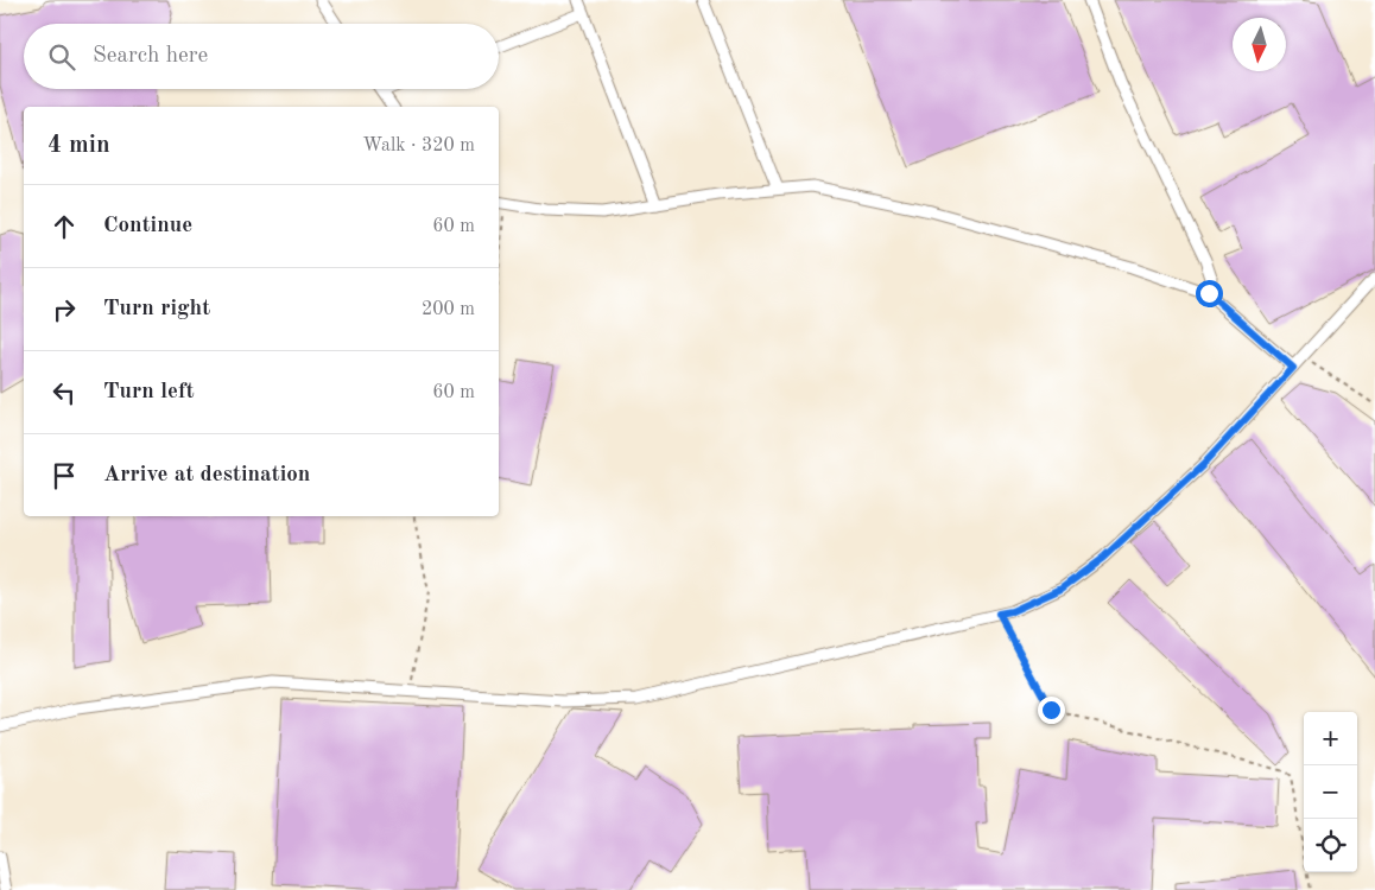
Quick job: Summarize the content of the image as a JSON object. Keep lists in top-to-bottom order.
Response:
{
  "north": "bottom",
  "page": {
    "search": "Search here",
    "heading": ["4 min", "Walk · 320 m"],
    "list": [
      ["Continue", "60 m"],
      ["Turn right", "200 m"],
      ["Turn left", "60 m"],
      "Arrive at destination"
    ],
    "map_buttons": ["+", "−"]
  }
}
